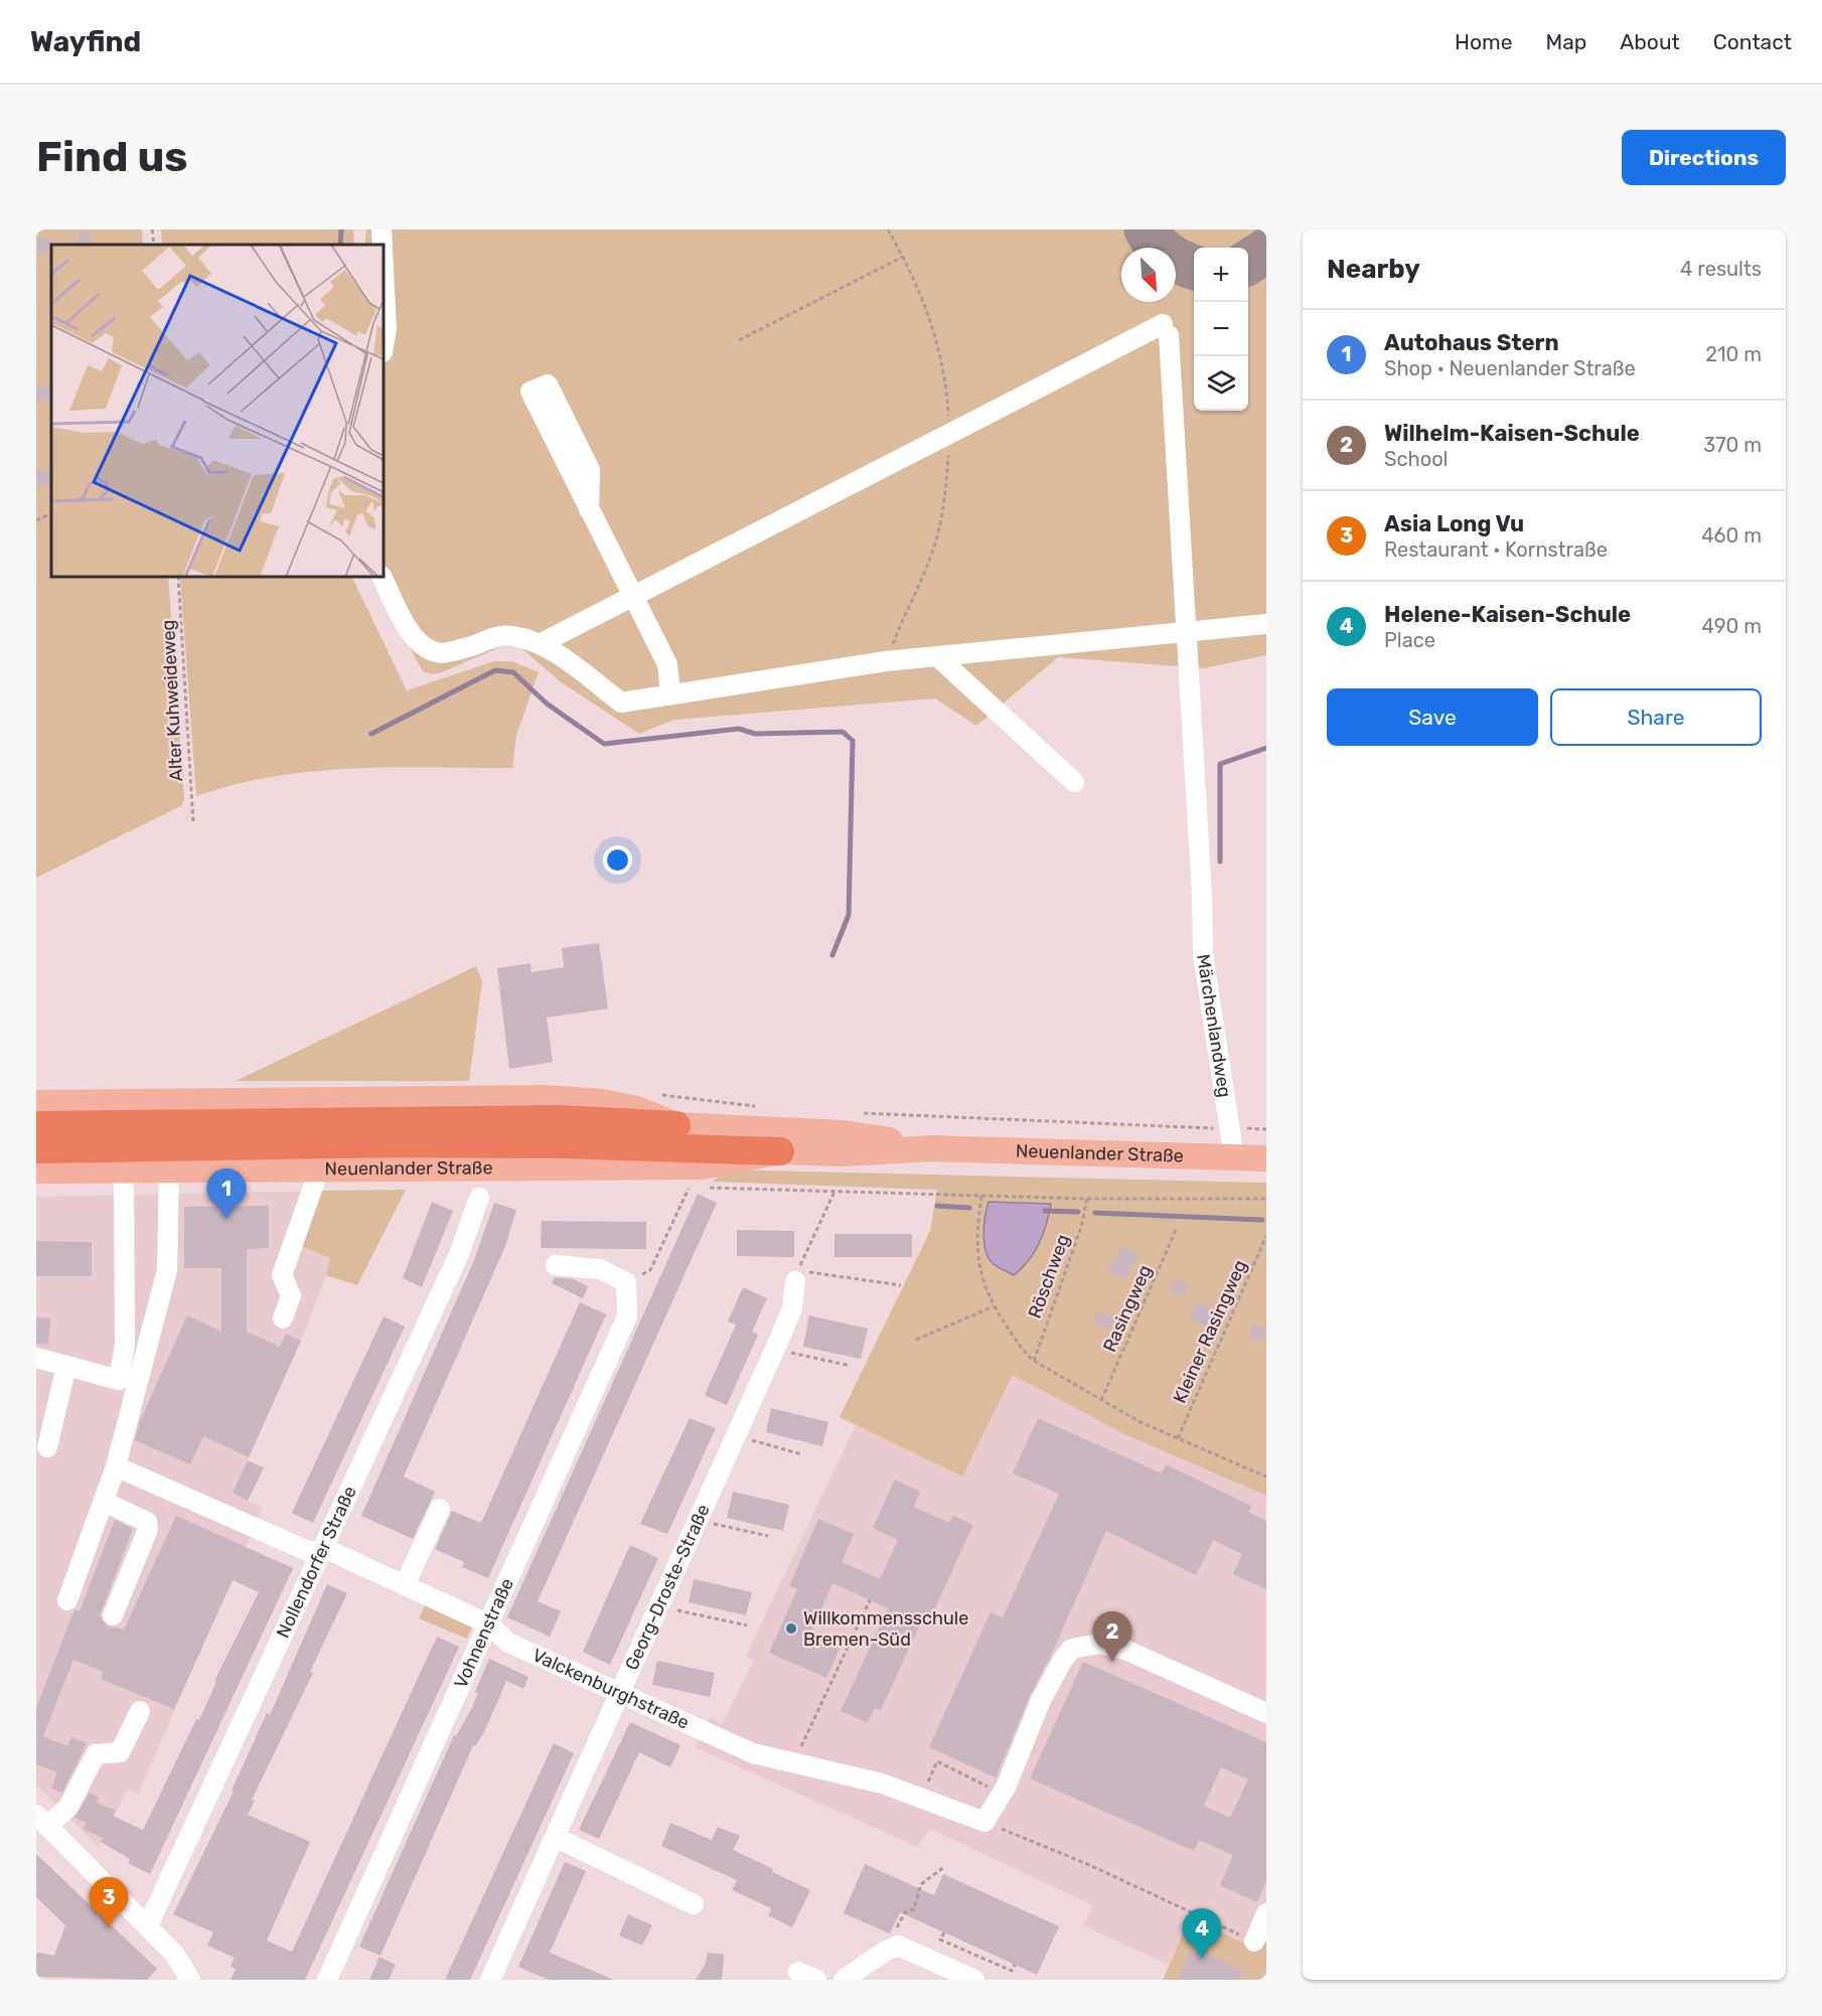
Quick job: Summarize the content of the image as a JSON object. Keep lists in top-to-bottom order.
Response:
{
  "streets": {
    "highway": ["Neuenlander Straße"],
    "street": [
      "Märchenlandweg",
      "Nollendorfer Straße",
      "Georg-Droste-Straße",
      "Vohnenstraße",
      "Valckenburghstraße"
    ],
    "path": [
      "Alter Kuhweideweg",
      "Röschweg",
      "Rasingweg",
      "Kleiner Rasingweg"
    ]
  },
  "crossings": [
    ["Märchenlandweg", "Neuenlander Straße"],
    ["Nollendorfer Straße", "Valckenburghstraße"],
    ["Georg-Droste-Straße", "Valckenburghstraße"],
    ["Vohnenstraße", "Valckenburghstraße"]
  ],
  "places": ["Willkommensschule Bremen-Süd"],
  "north": "bottom right",
  "page": {
    "header": "Wayfind",
    "nav": [
      "Home",
      "Map",
      "About",
      "Contact"
    ],
    "buttons": [
      "Directions",
      ["Save", "Share"]
    ],
    "title": "Find us",
    "heading": ["Nearby", "4 results"],
    "map_buttons": ["+", "−"],
    "list": [
      {
        "mark": "1",
        "name": "Autohaus Stern",
        "note": "Shop · Neuenlander Straße",
        "value": "210 m"
      },
      {
        "mark": "2",
        "name": "Wilhelm-Kaisen-Schule",
        "note": "School",
        "value": "370 m"
      },
      {
        "mark": "3",
        "name": "Asia Long Vu",
        "note": "Restaurant · Kornstraße",
        "value": "460 m"
      },
      {
        "mark": "4",
        "name": "Helene-Kaisen-Schule",
        "note": "Place",
        "value": "490 m"
      }
    ],
    "pins": [
      "1",
      "2",
      "3",
      "4"
    ]
  }
}
